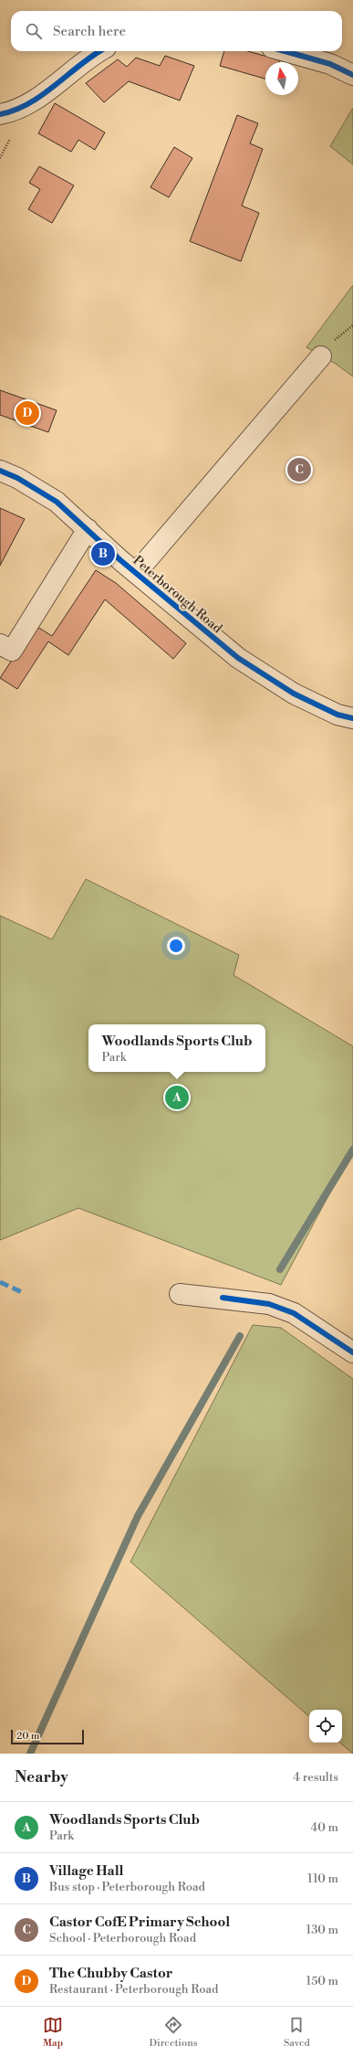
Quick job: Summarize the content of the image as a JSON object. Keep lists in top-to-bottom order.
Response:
{
  "streets": {
    "street": ["Peterborough Road"]
  },
  "scale_bar": "20 m",
  "north": "top",
  "page": {
    "search": "Search here",
    "pins": [
      "D",
      "C",
      "B",
      "A"
    ],
    "popup": ["Woodlands Sports Club", "Park"],
    "scale": "20 m",
    "heading": ["Nearby", "4 results"],
    "list": [
      {
        "mark": "A",
        "name": "Woodlands Sports Club",
        "note": "Park",
        "value": "40 m"
      },
      {
        "mark": "B",
        "name": "Village Hall",
        "note": "Bus stop · Peterborough Road",
        "value": "110 m"
      },
      {
        "mark": "C",
        "name": "Castor CofE Primary School",
        "note": "School · Peterborough Road",
        "value": "130 m"
      },
      {
        "mark": "D",
        "name": "The Chubby Castor",
        "note": "Restaurant · Peterborough Road",
        "value": "150 m"
      }
    ],
    "nav": ["Map", "Directions", "Saved"]
  }
}
